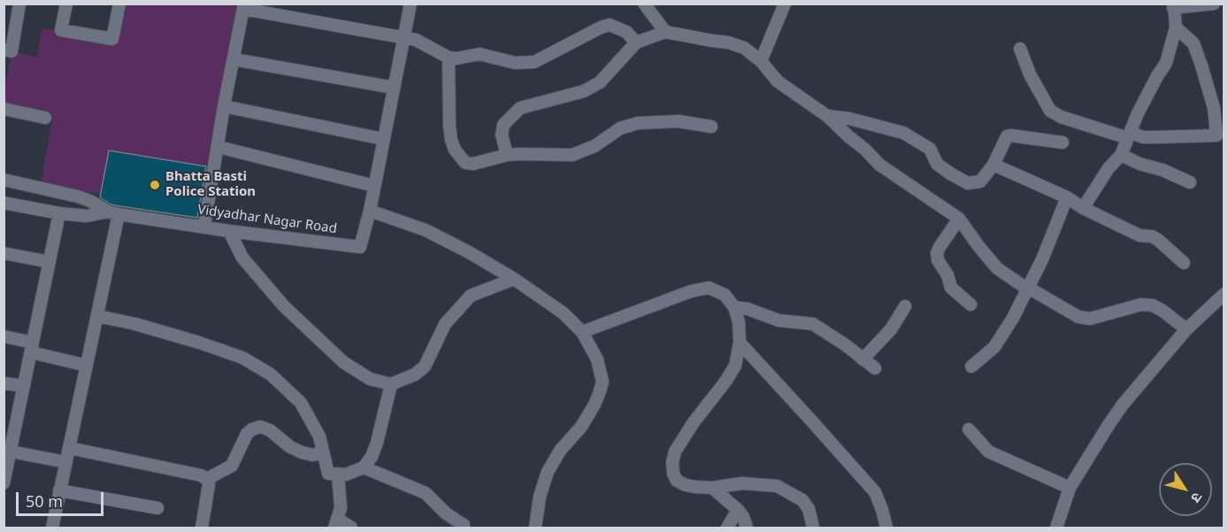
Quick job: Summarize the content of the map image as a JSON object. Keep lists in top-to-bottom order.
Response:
{
  "streets": {
    "street": ["Vidyadhar Nagar Road"]
  },
  "places": ["Bhatta Basti Police Station"],
  "scale_bar": "50 m",
  "north": "bottom right"
}
